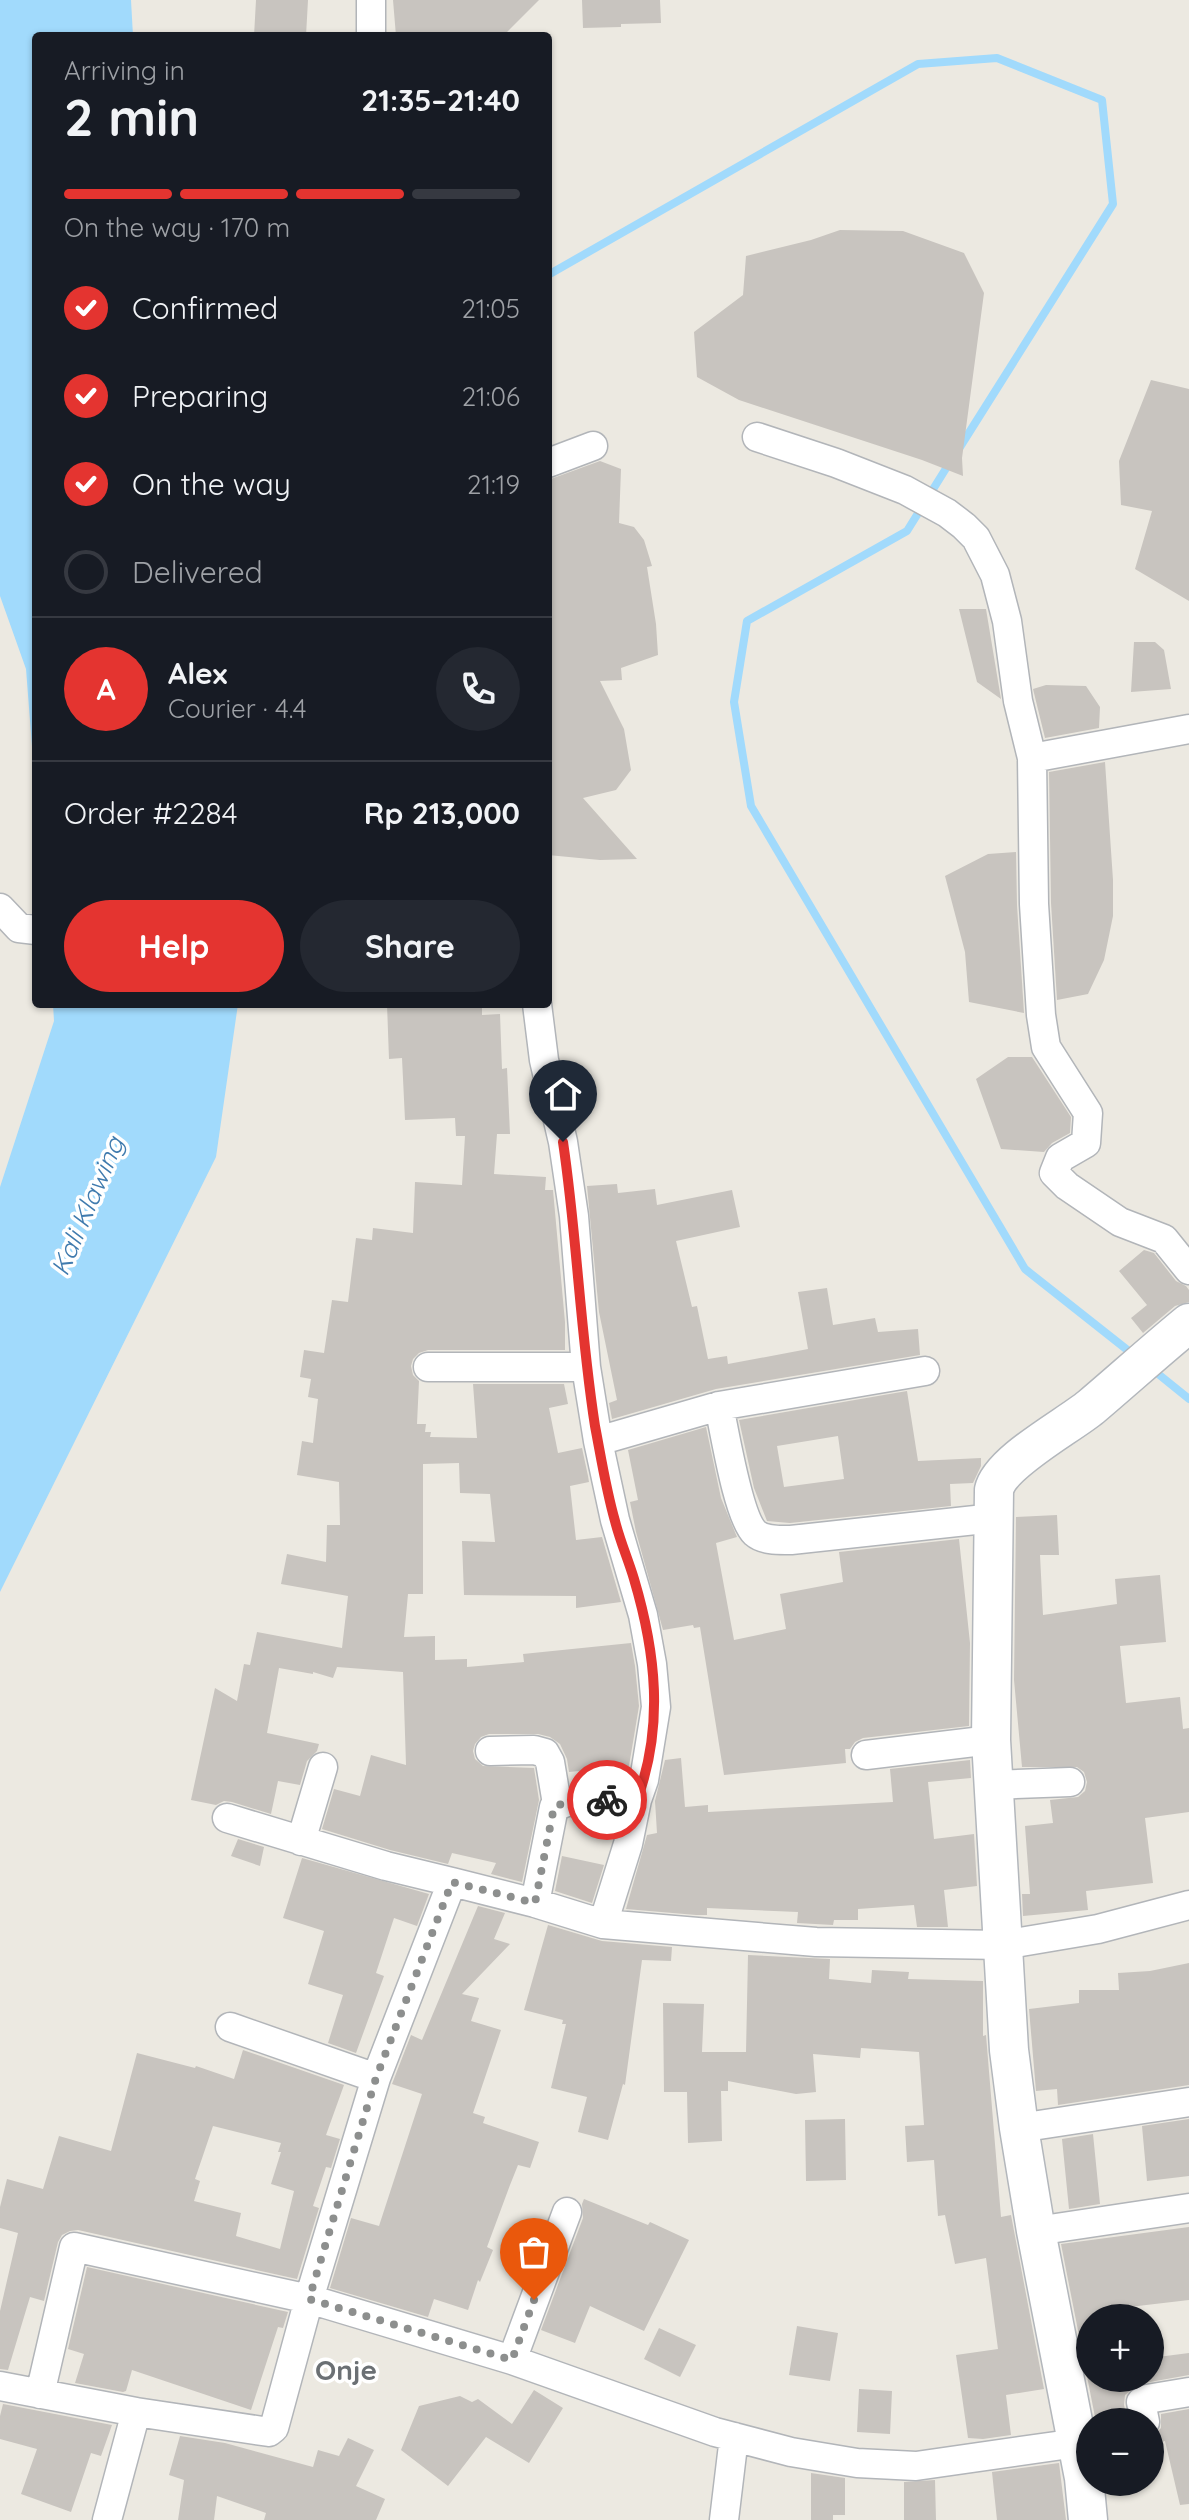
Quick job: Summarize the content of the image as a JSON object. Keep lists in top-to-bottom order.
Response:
{
  "districts": ["Onje"],
  "water": ["Kali Klawing"],
  "page": {
    "heading": ["2 min", "Arriving in", "21:35–21:40"],
    "panel": [
      "Alex",
      "Courier · 4.4",
      "Order #2284",
      "Rp 213,000"
    ],
    "bar": "On the way · 170 m",
    "list": [
      ["Confirmed", "21:05"],
      ["Preparing", "21:06"],
      ["On the way", "21:19"],
      "Delivered"
    ],
    "round": "A",
    "buttons": ["Help", "Share"],
    "map_buttons": ["+", "−"]
  }
}
